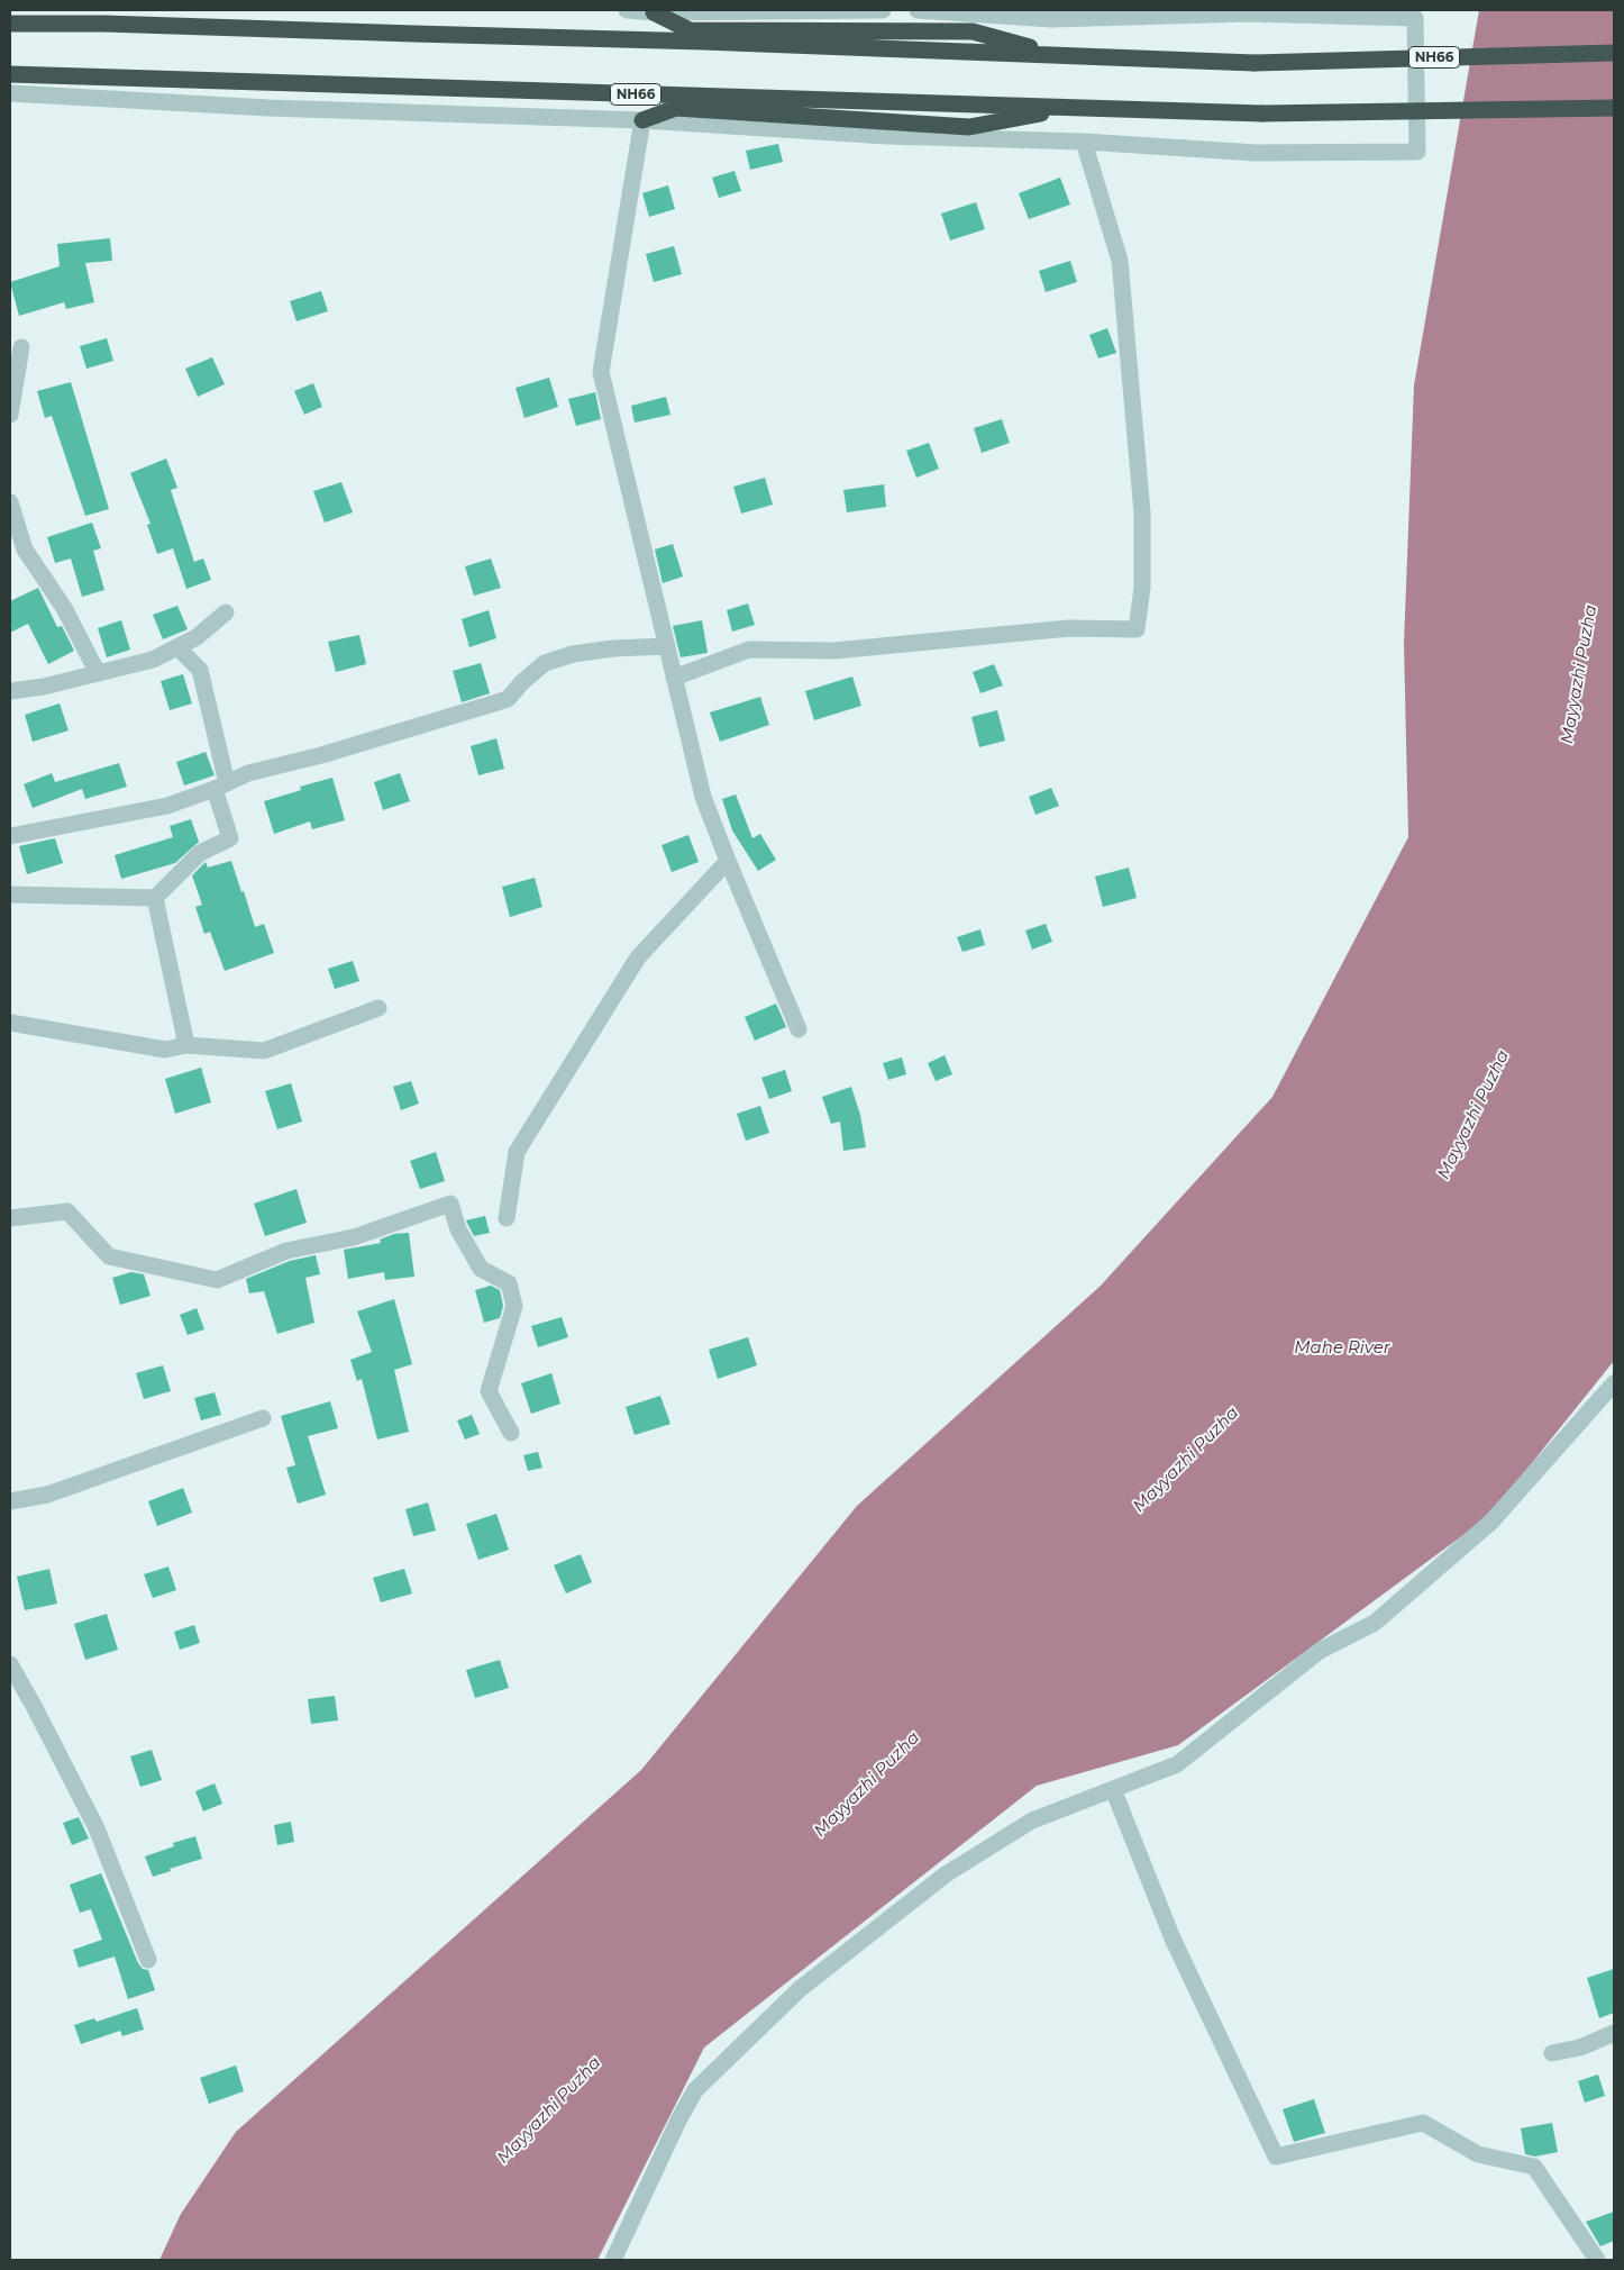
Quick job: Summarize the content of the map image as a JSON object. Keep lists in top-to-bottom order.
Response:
{
  "streets": {
    "highway": ["NH66"]
  },
  "water": ["Mayyazhi Puzha", "Mahe River"]
}
